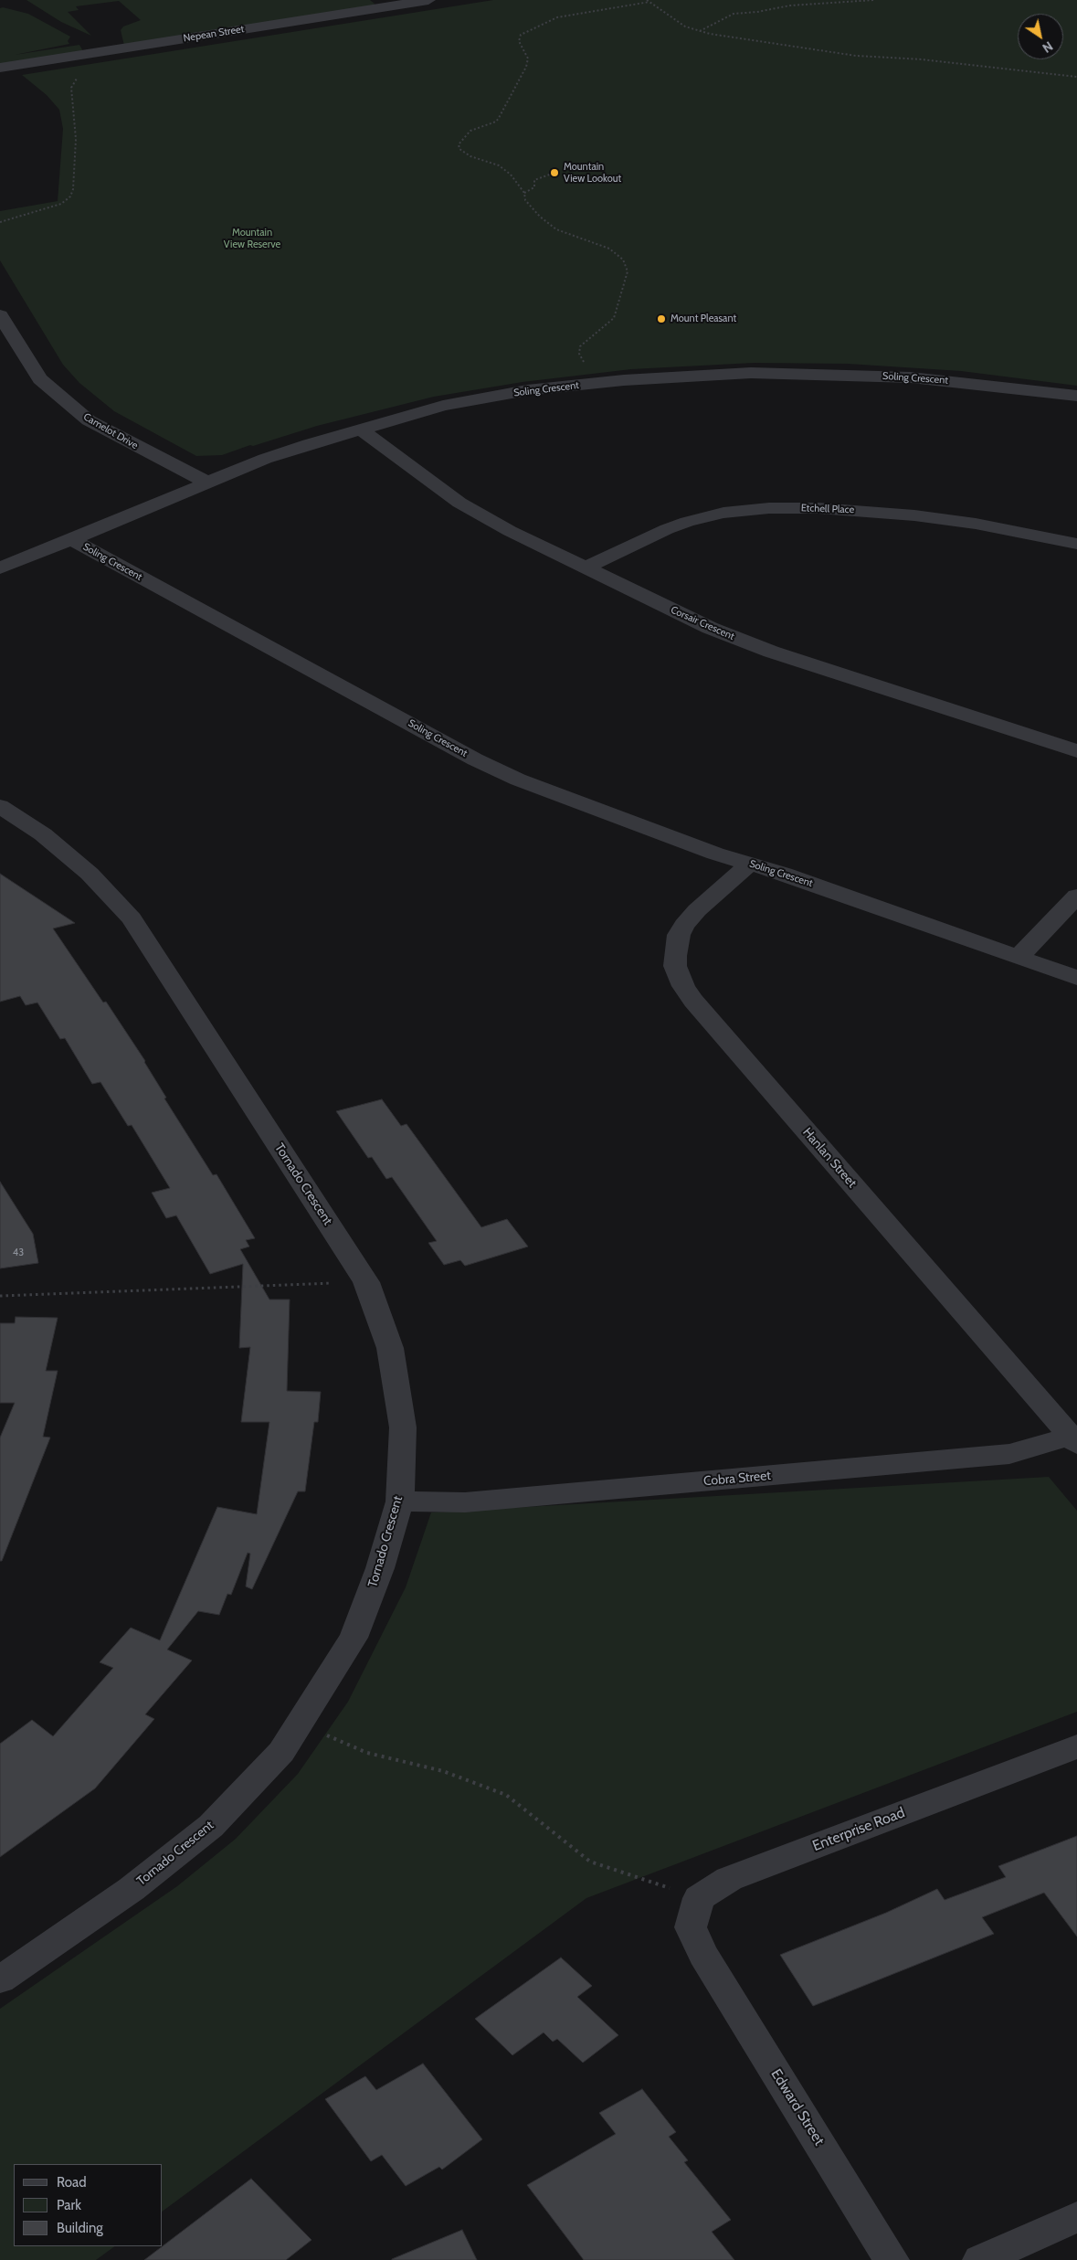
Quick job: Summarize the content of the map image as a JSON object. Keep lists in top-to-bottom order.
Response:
{
  "streets": {
    "street": [
      "Nepean Street",
      "Soling Crescent",
      "Camelot Drive",
      "Etchell Place",
      "Corsair Crescent",
      "Hanlan Street",
      "Tornado Crescent",
      "Cobra Street",
      "Enterprise Road",
      "Edward Street"
    ]
  },
  "crossings": [
    ["Soling Crescent", "Camelot Drive"],
    ["Soling Crescent", "Corsair Crescent"],
    ["Soling Crescent", "Hanlan Street"],
    ["Etchell Place", "Corsair Crescent"],
    ["Hanlan Street", "Cobra Street"],
    ["Tornado Crescent", "Cobra Street"],
    ["Enterprise Road", "Edward Street"]
  ],
  "parks": ["Mountain View Reserve"],
  "places": ["Mountain View Lookout", "Mount Pleasant"],
  "house_numbers": ["43"],
  "legend": ["Road", "Park", "Building"],
  "north": "bottom right"
}
